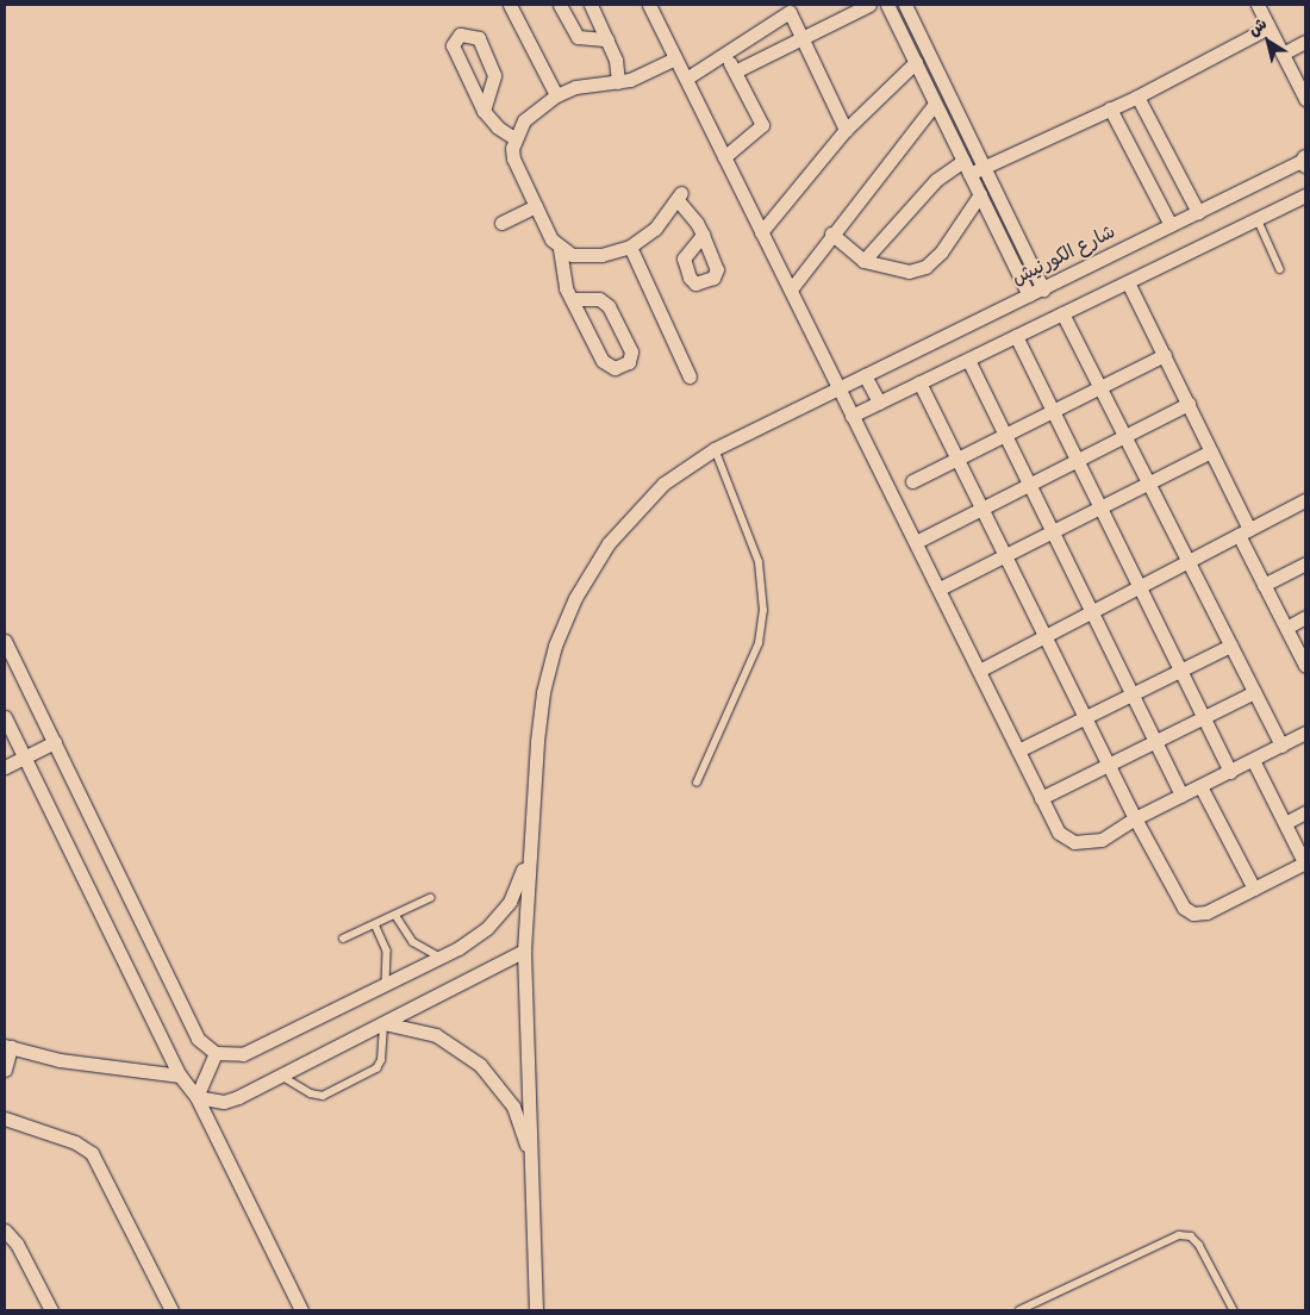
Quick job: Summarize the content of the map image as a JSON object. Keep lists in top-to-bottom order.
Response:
{
  "streets": {
    "street": ["شارع الكورنيش"]
  },
  "north": "top left"
}
